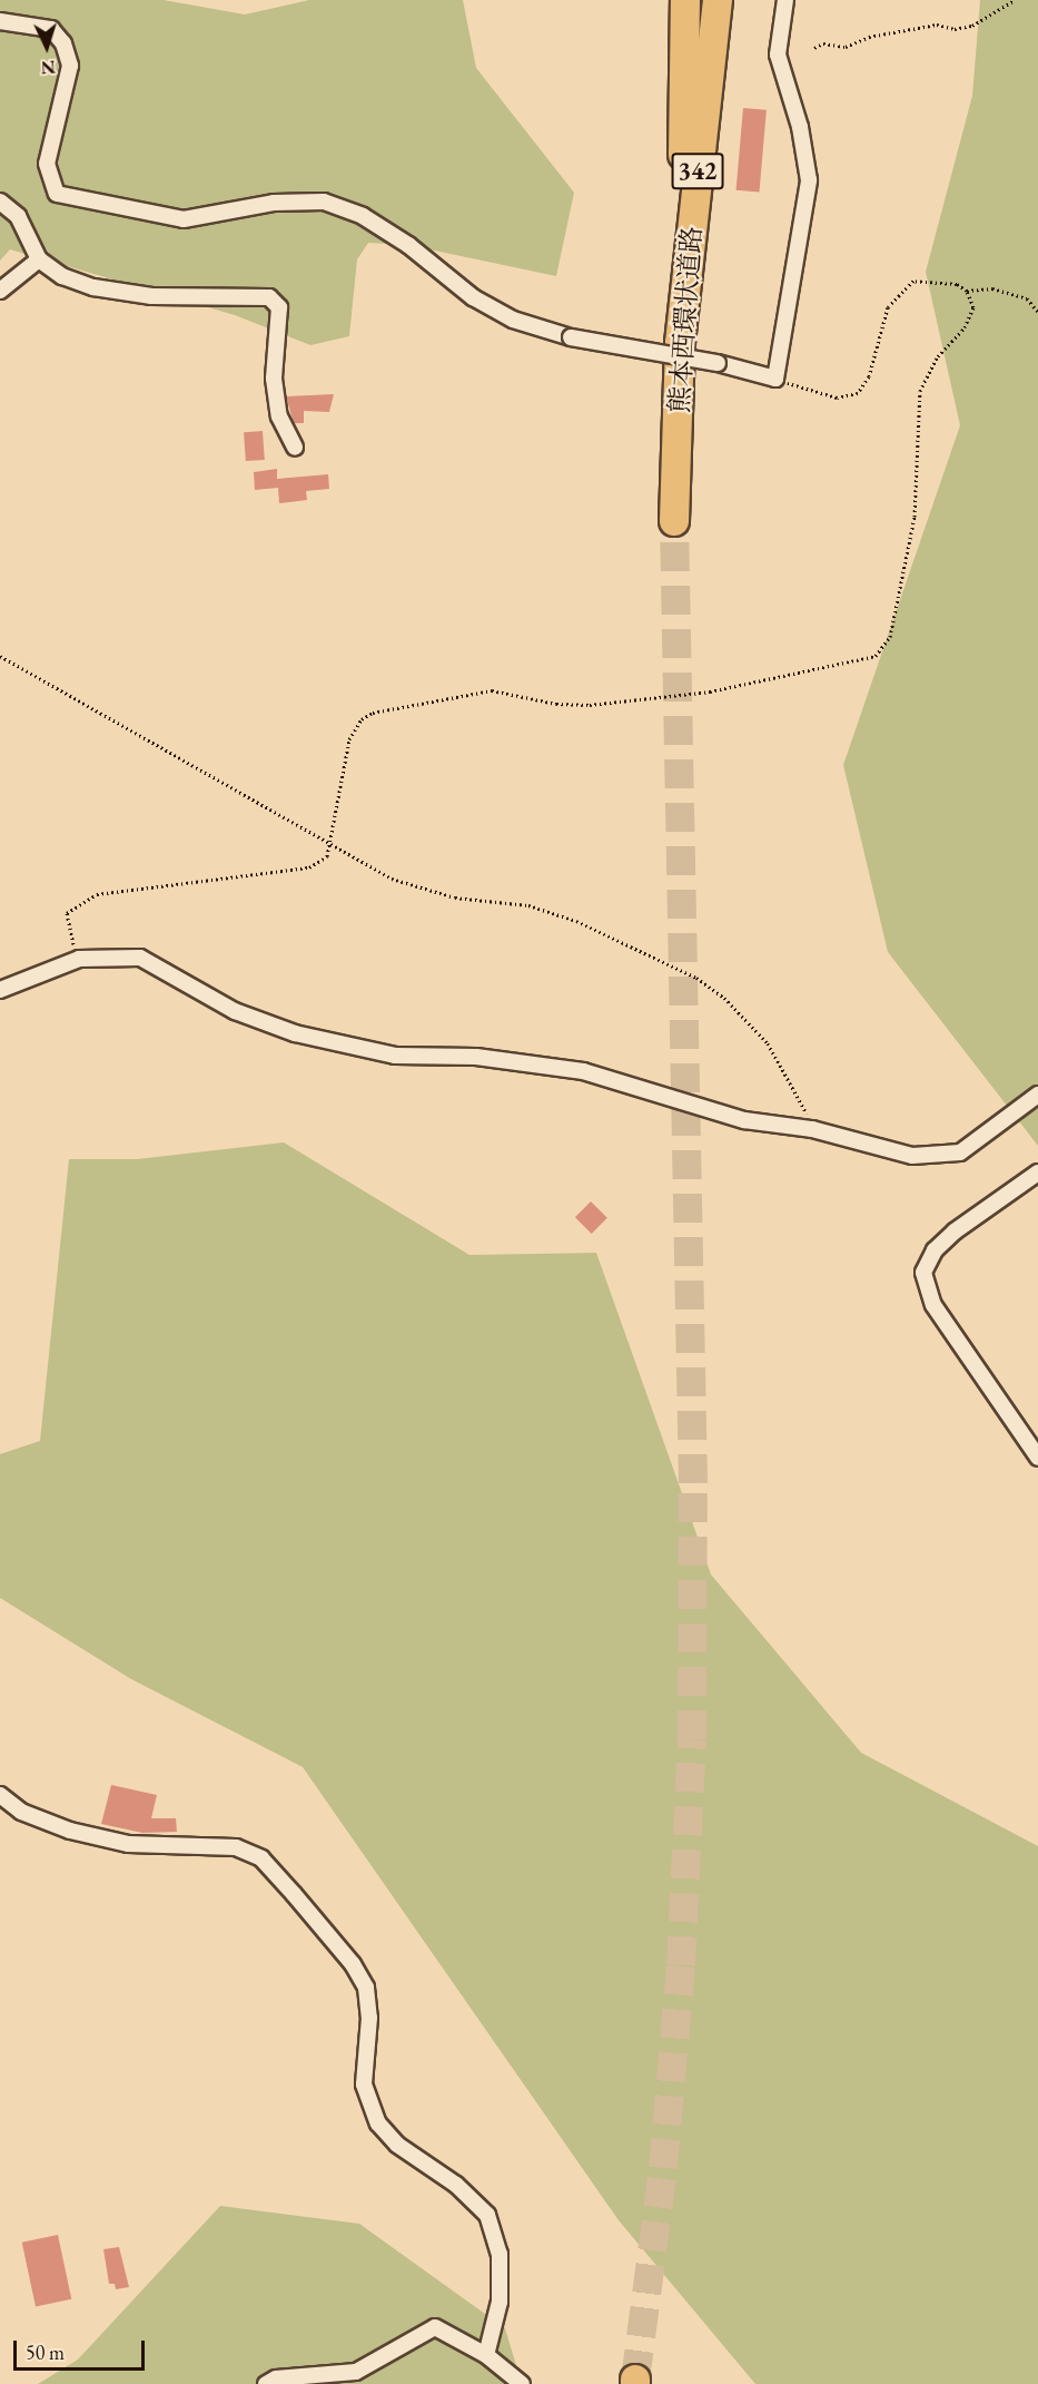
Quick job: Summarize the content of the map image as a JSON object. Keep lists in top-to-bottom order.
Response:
{
  "streets": {
    "highway": ["342", "熊本西環状道路"]
  },
  "scale_bar": "50 m",
  "north": "bottom"
}
